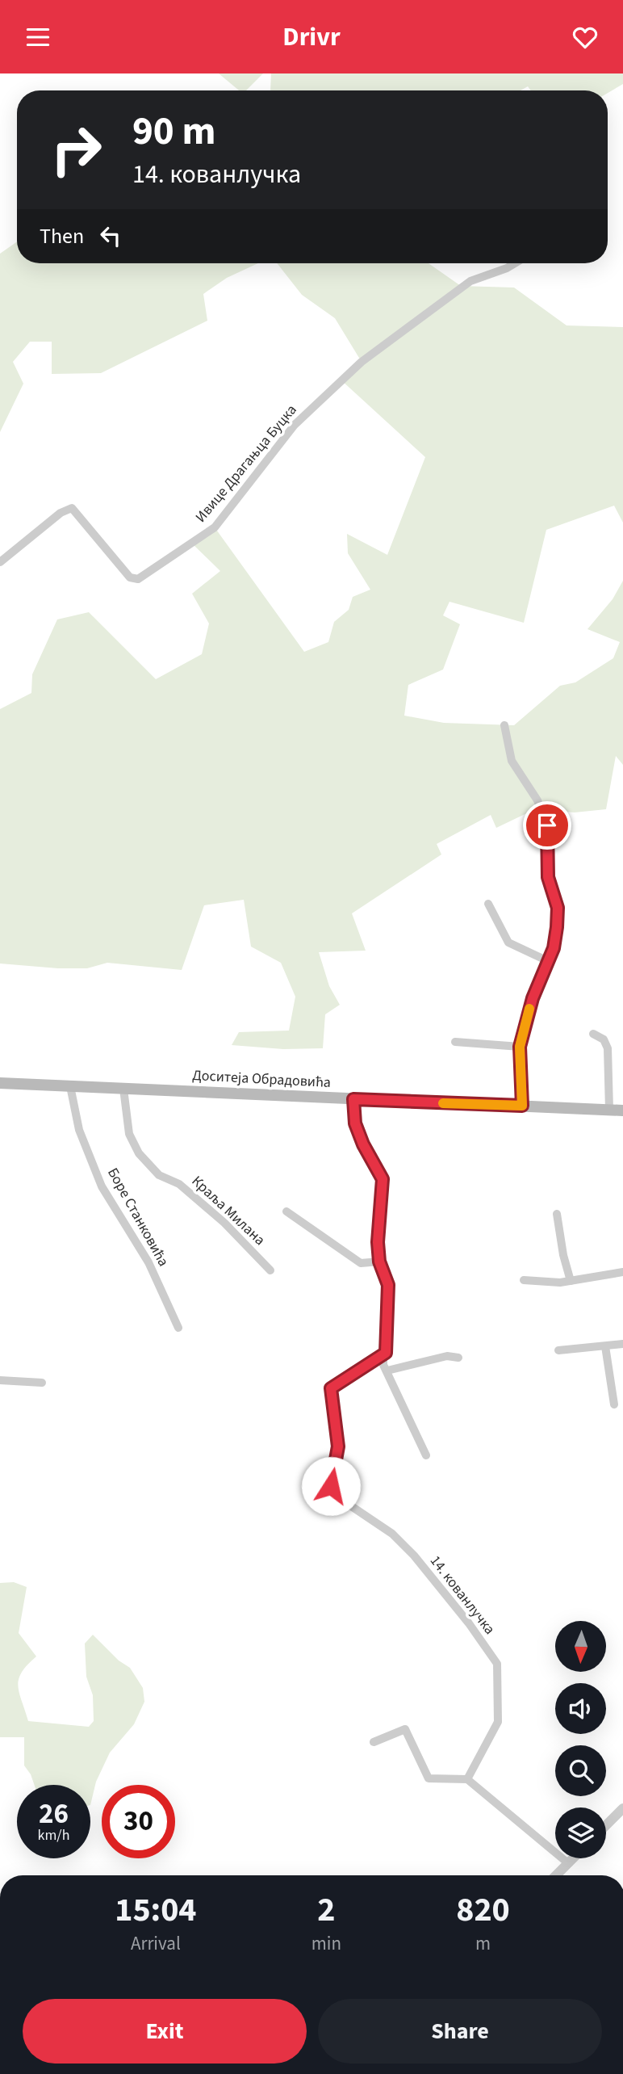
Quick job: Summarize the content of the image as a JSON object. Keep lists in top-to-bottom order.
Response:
{
  "streets": {
    "main road": ["Доситеја Обрадовића"],
    "street": [
      "Ивице Драгањца Буцка",
      "Краља Милана",
      "Боре Станковића",
      "14. кованлучка"
    ]
  },
  "crossings": [
    ["Доситеја Обрадовића", "Краља Милана"],
    ["Доситеја Обрадовића", "Боре Станковића"]
  ],
  "north": "bottom",
  "page": {
    "header": "Drivr",
    "turn": ["90 m", "14. кованлучка"],
    "then": "Then",
    "speed": "26 km/h",
    "limit": "30",
    "eta": [
      "15:04",
      "Arrival",
      "2",
      "min",
      "820",
      "m"
    ],
    "buttons": ["Exit", "Share"]
  }
}
